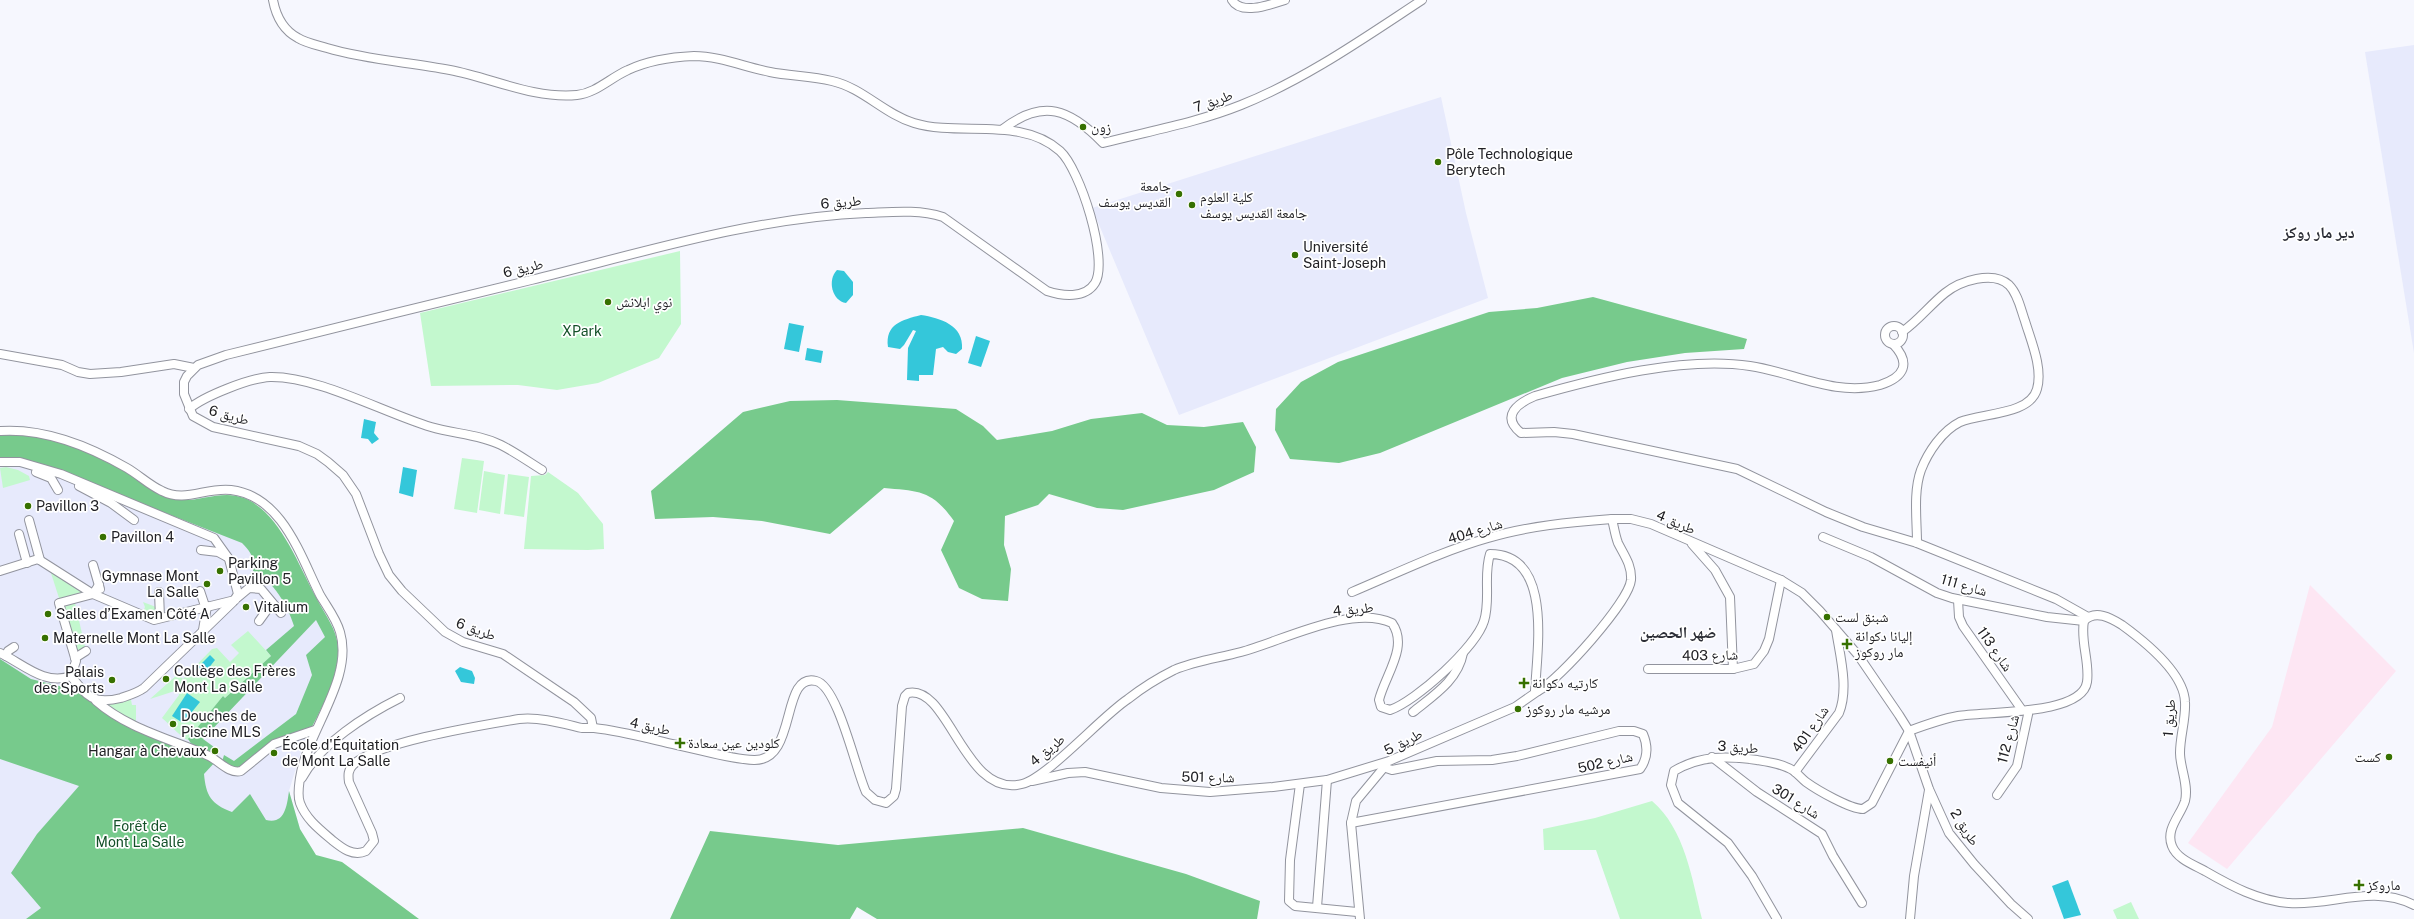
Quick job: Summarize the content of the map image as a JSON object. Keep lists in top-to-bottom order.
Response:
{
  "streets": {
    "street": [
      "طريق 7",
      "طريق 6",
      "طريق 4",
      "شارع 404",
      "شارع 111",
      "شارع 113",
      "شارع 403",
      "طريق 1",
      "شارع 401",
      "شارع 112",
      "طريق 5",
      "طريق 3",
      "شارع 502",
      "شارع 501",
      "شارع 301",
      "طريق 2"
    ]
  },
  "crossings": [
    ["طريق 7", "طريق 6"],
    ["طريق 6", "طريق 4"],
    ["طريق 4", "شارع 404"],
    ["طريق 4", "شارع 403"],
    ["طريق 4", "شارع 401"],
    ["طريق 4", "طريق 5"],
    ["طريق 4", "طريق 3"],
    ["طريق 4", "شارع 501"],
    ["طريق 4", "طريق 2"],
    ["شارع 111", "شارع 113"],
    ["شارع 111", "طريق 1"],
    ["شارع 113", "شارع 112"],
    ["شارع 401", "طريق 3"],
    ["طريق 5", "شارع 502"],
    ["طريق 5", "شارع 501"],
    ["طريق 3", "شارع 301"],
    ["طريق 3", "طريق 2"],
    ["شارع 502", "شارع 501"]
  ],
  "districts": ["دير مار روكز", "ضهر الحصين"],
  "parks": ["XPark", "Forêt de Mont La Salle"],
  "places": {
    "other": [
      "زون",
      "Pôle Technologique Berytech",
      "جامعة القديس يوسف",
      "كلية العلوم جامعة القديس يوسف",
      "Université Saint-Joseph",
      "نوي ابلانش",
      "Pavillon 3",
      "Pavillon 4",
      "Parking Pavillon 5",
      "Gymnase Mont La Salle",
      "Vitalium",
      "Salles d’Examen Côté A",
      "شبنق لست",
      "Maternelle Mont La Salle",
      "Collège des Frères Mont La Salle",
      "Palais des Sports",
      "مرشيه مار روكوز",
      "Douches de Piscine MLS",
      "Hangar à Chevaux",
      "École d'Équitation de Mont La Salle",
      "كست",
      "أنيفست"
    ],
    "health": [
      "إليانا دكوانة مار روكوز",
      "كارتيه دكوانة",
      "كلودين عين سعادة",
      "ماروكز"
    ]
  }
}
